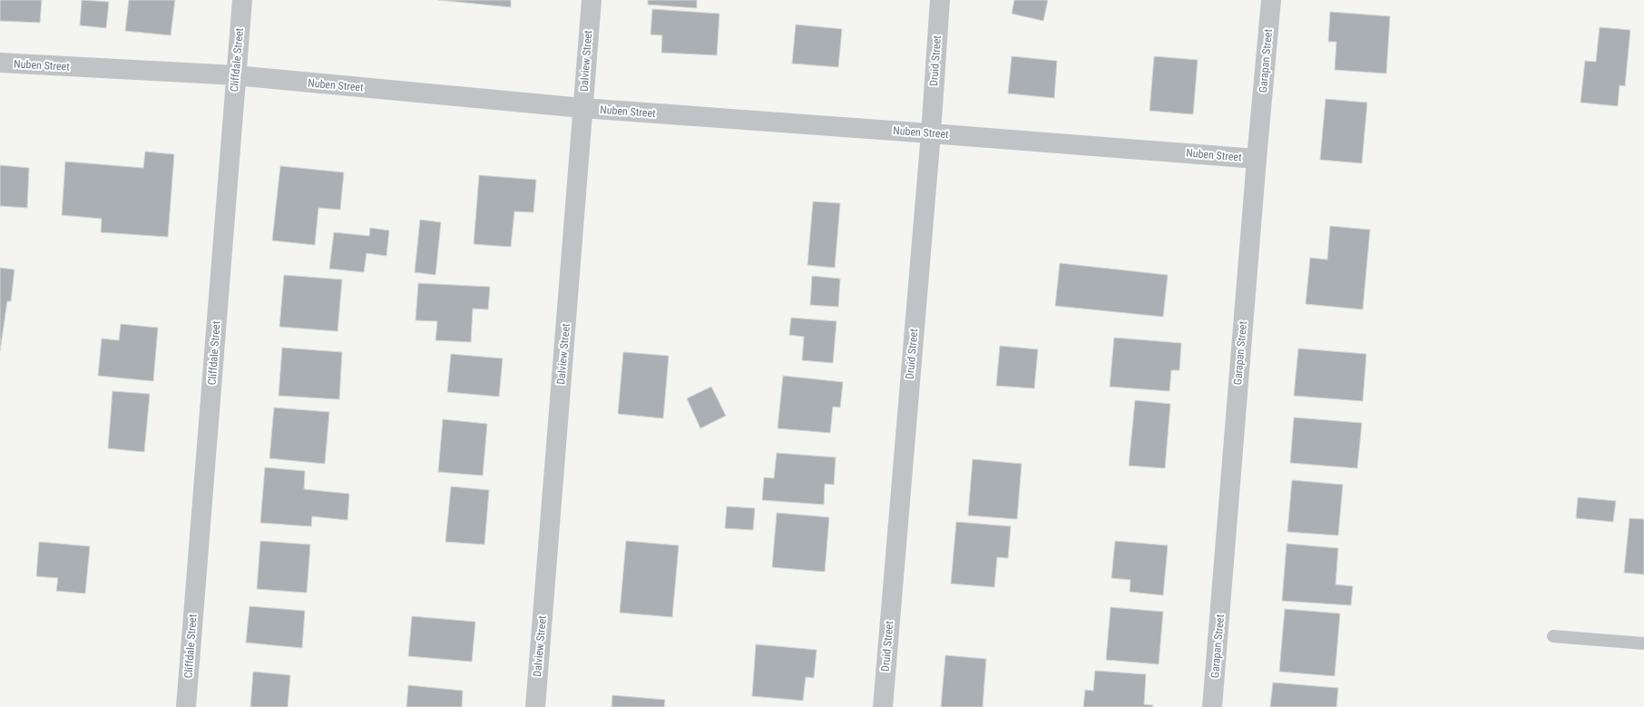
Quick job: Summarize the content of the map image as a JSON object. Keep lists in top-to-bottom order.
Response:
{
  "streets": {
    "street": [
      "Cliffdale Street",
      "Dalview Street",
      "Druid Street",
      "Garapan Street",
      "Nuben Street"
    ]
  },
  "crossings": [
    ["Cliffdale Street", "Nuben Street"],
    ["Dalview Street", "Nuben Street"],
    ["Druid Street", "Nuben Street"],
    ["Garapan Street", "Nuben Street"]
  ]
}
